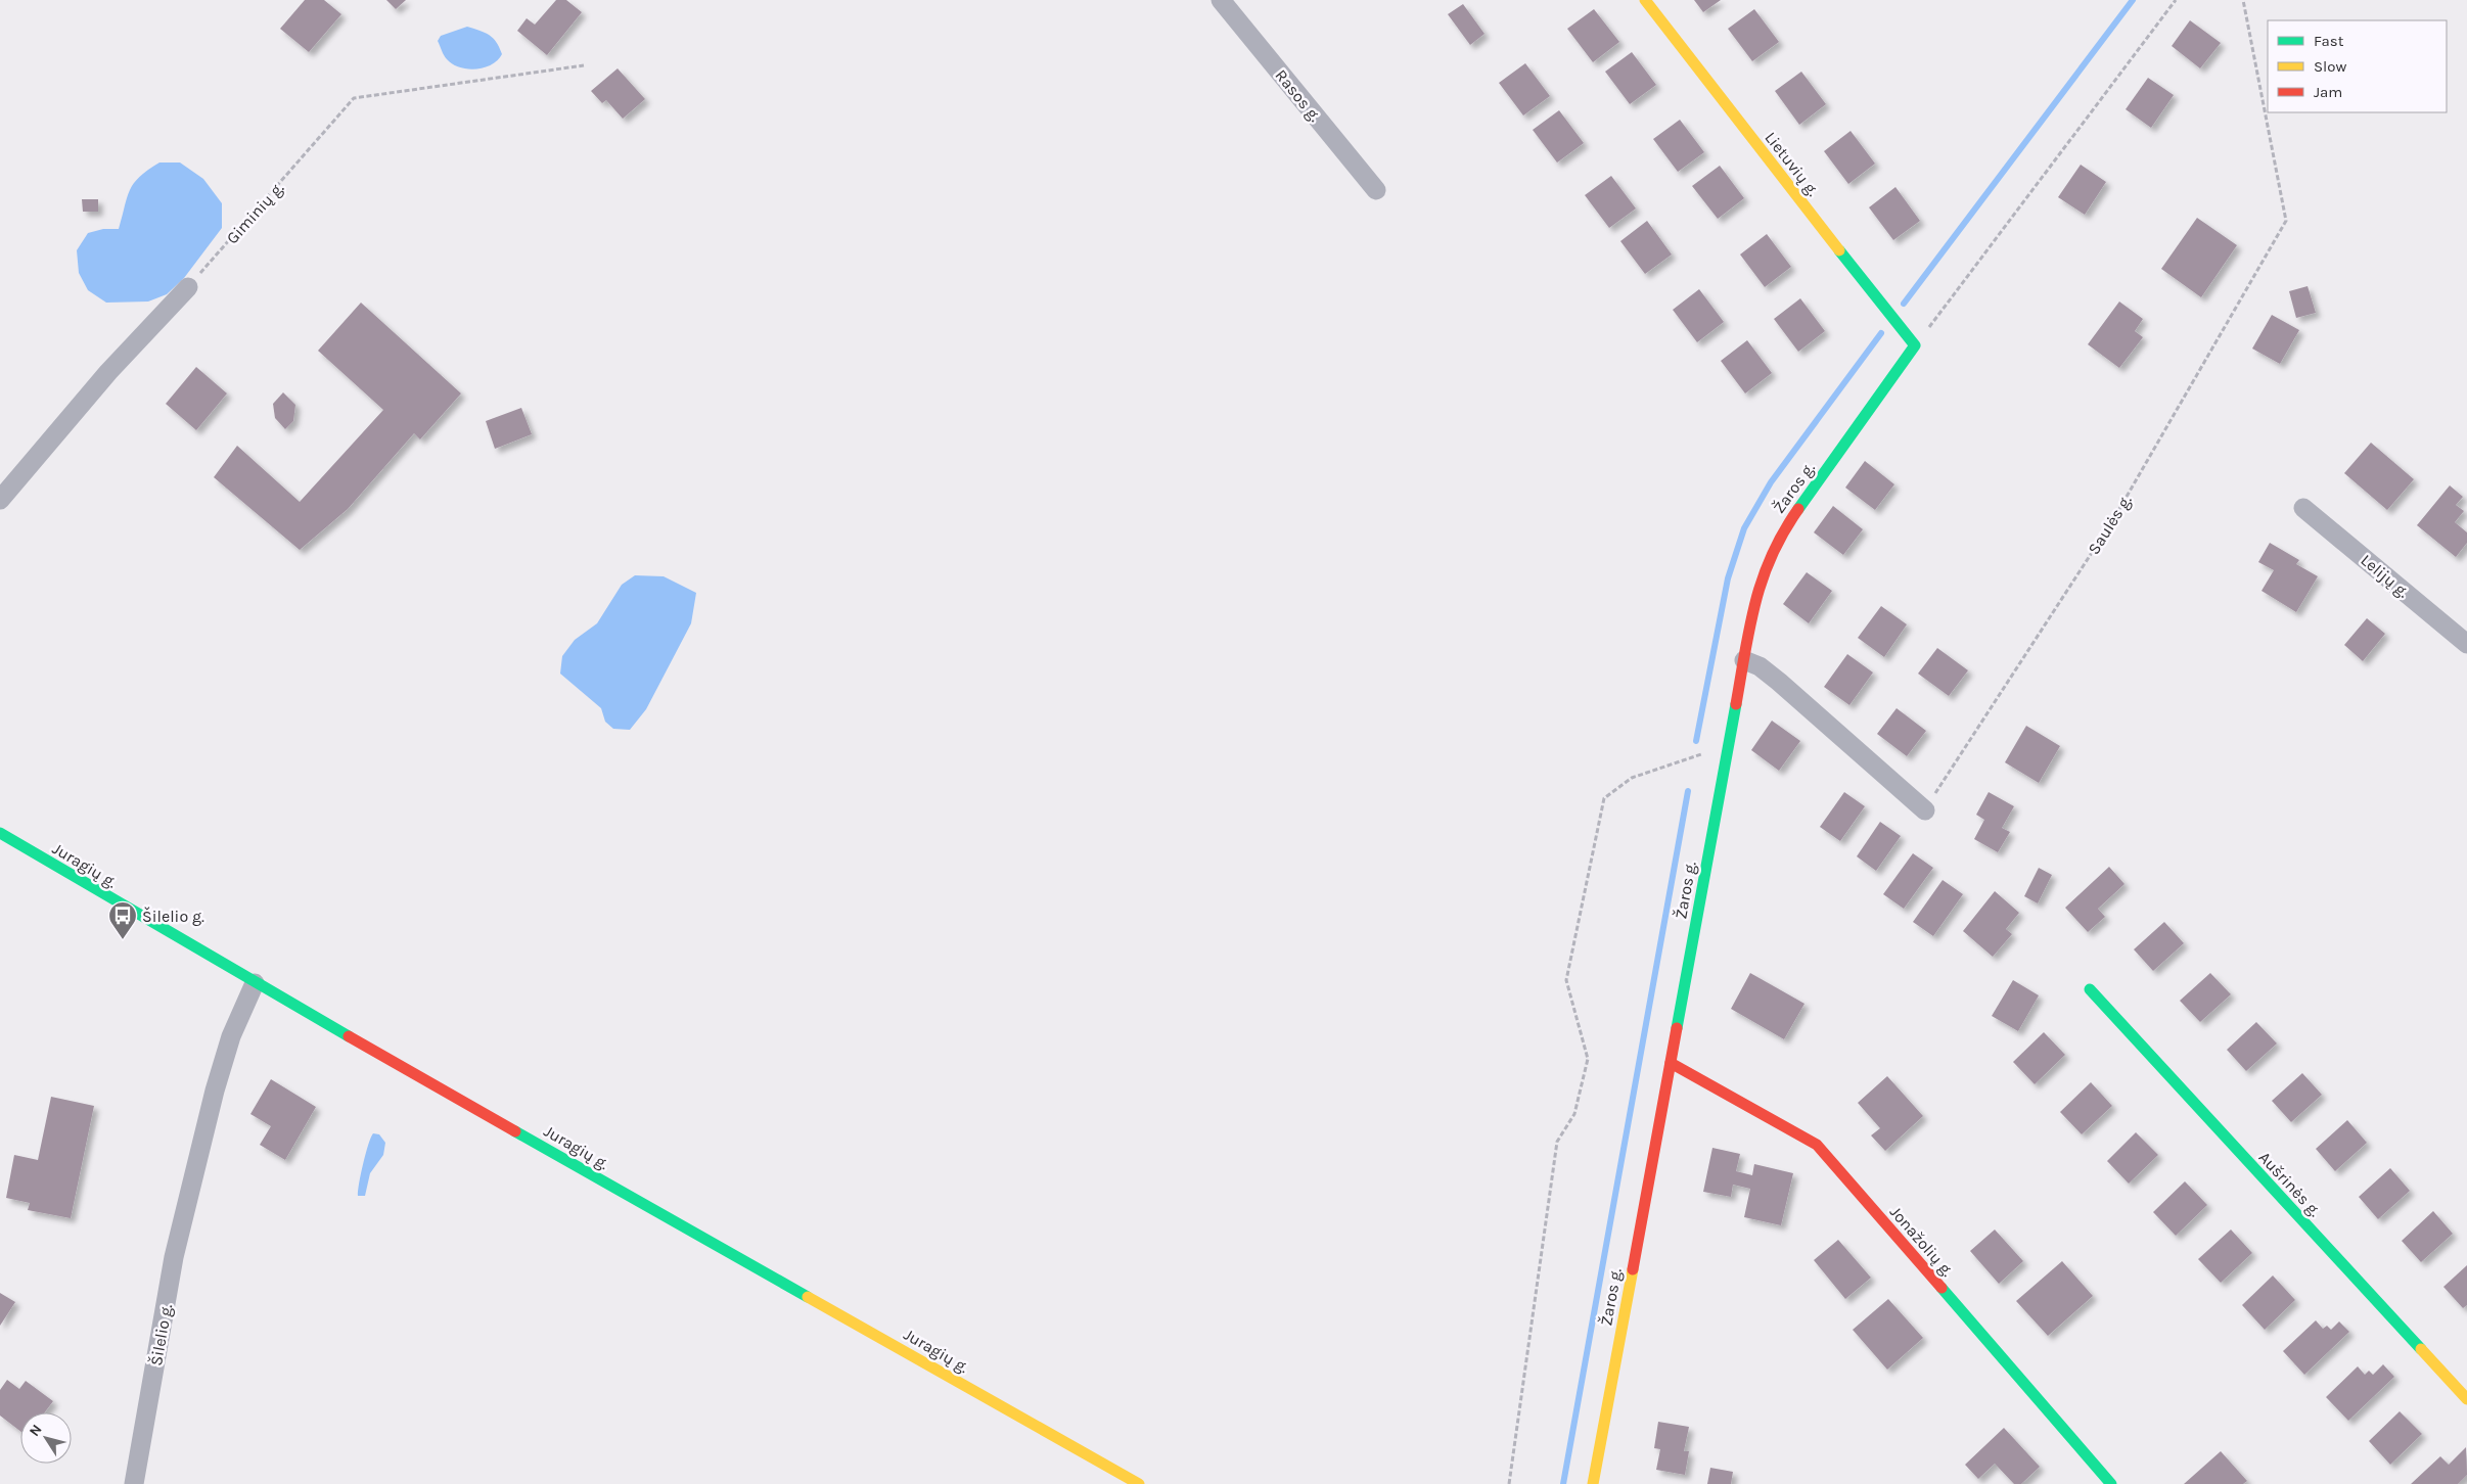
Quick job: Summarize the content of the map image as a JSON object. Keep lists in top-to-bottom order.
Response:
{
  "streets": {
    "street": [
      "Rasos g.",
      "Lietuvių g.",
      "Žaros g.",
      "Lelijų g.",
      "Juragių g.",
      "Aušrinės g.",
      "Jonažolių g.",
      "Šilelio g."
    ],
    "path": ["Giminių g.", "Saulės g."]
  },
  "crossings": [
    ["Lietuvių g.", "Žaros g."],
    ["Žaros g.", "Jonažolių g."],
    ["Juragių g.", "Šilelio g."]
  ],
  "places": {
    "bus stop": ["Šilelio g."]
  },
  "legend": ["Fast", "Slow", "Jam"],
  "north": "top left"
}
